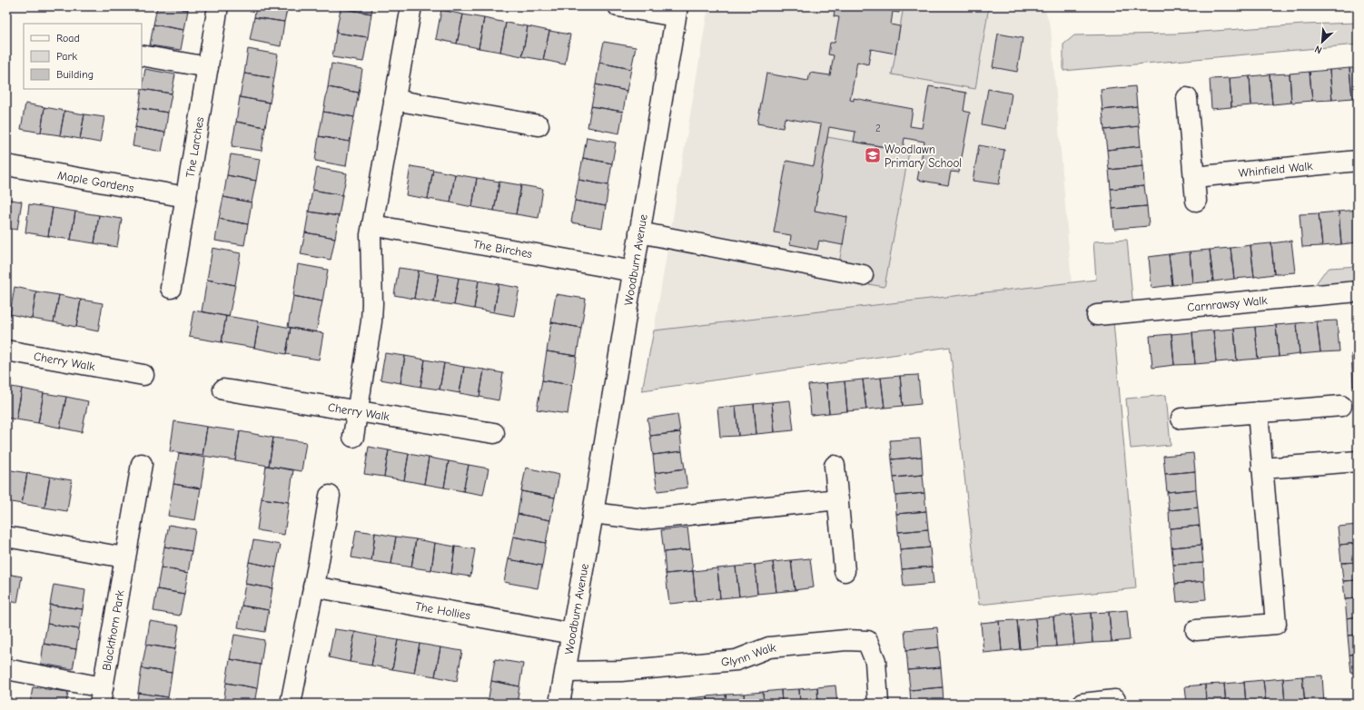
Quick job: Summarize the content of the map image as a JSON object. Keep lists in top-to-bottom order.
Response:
{
  "streets": {
    "street": [
      "The Larches",
      "Whinfield Walk",
      "Maple Gardens",
      "The Birches",
      "Woodburn Avenue",
      "Carnrawsy Walk",
      "Cherry Walk",
      "The Hollies",
      "Blackthorn Park",
      "Glynn Walk"
    ]
  },
  "crossings": [
    ["The Larches", "Maple Gardens"],
    ["The Birches", "Woodburn Avenue"],
    ["Woodburn Avenue", "The Hollies"],
    ["Woodburn Avenue", "Glynn Walk"]
  ],
  "places": {
    "school or university": ["Woodlawn Primary School"]
  },
  "house_numbers": ["2"],
  "legend": ["Road", "Park", "Building"],
  "north": "bottom left"
}
